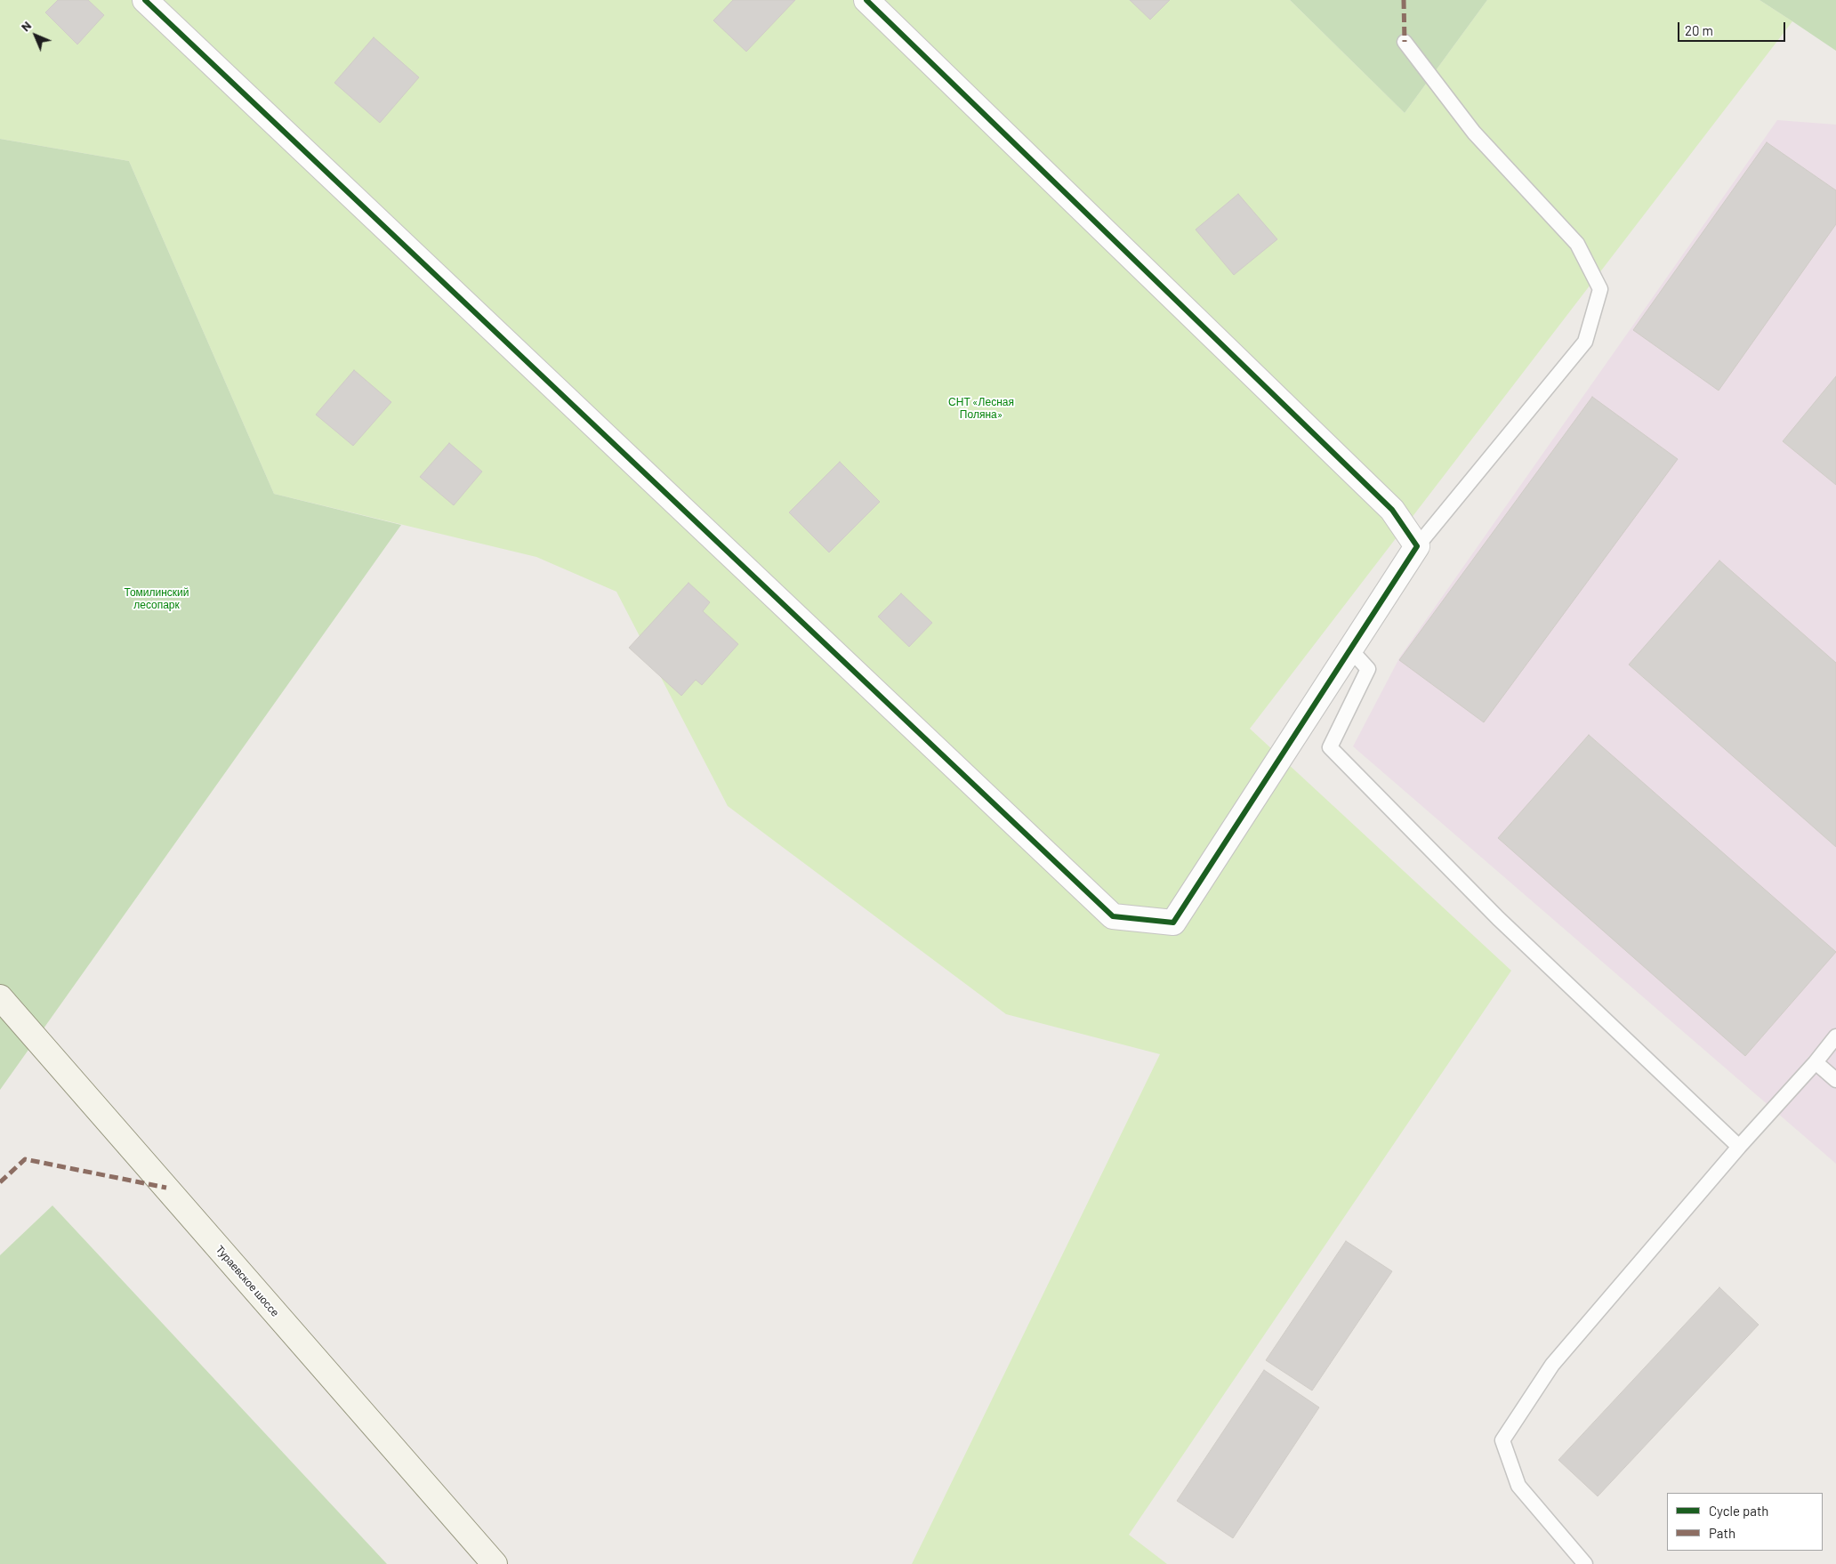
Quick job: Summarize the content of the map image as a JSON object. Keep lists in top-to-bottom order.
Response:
{
  "streets": {
    "main road": ["Тураевское шоссе"]
  },
  "parks": ["СНТ «Лесная Поляна»", "Томилинский лесопарк"],
  "legend": ["Cycle path", "Path"],
  "scale_bar": "20 m",
  "north": "top left"
}
